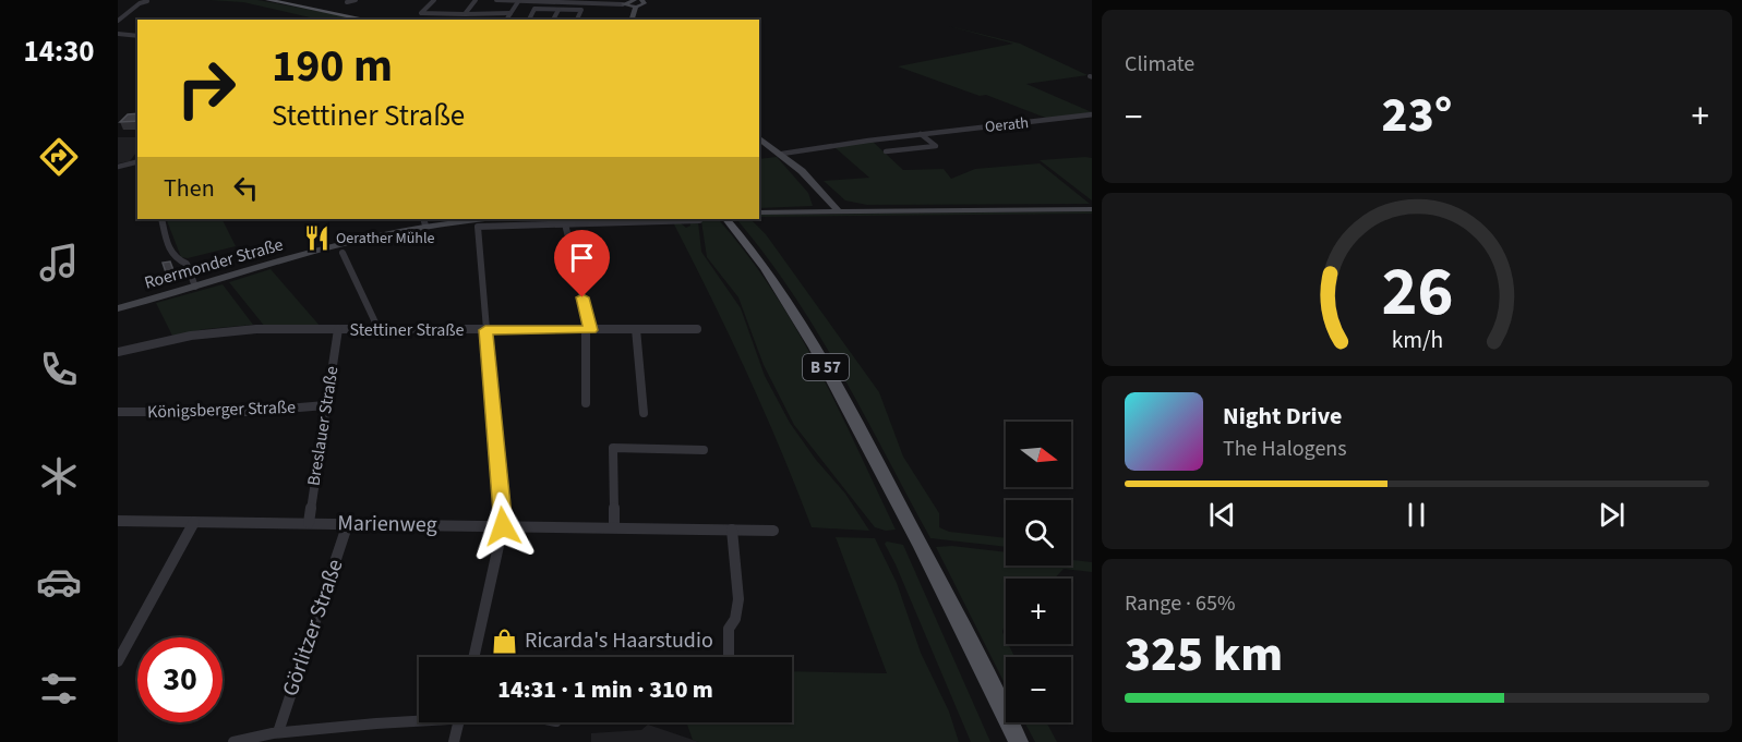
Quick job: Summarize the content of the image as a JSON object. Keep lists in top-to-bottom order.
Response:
{
  "streets": {
    "main road": ["Roermonder Straße", "B 57"],
    "street": [
      "Oerath",
      "Stettiner Straße",
      "Königsberger Straße",
      "Breslauer Straße",
      "Marienweg",
      "Görlitzer Straße"
    ]
  },
  "crossings": [
    ["Stettiner Straße", "Breslauer Straße"],
    ["Königsberger Straße", "Breslauer Straße"],
    ["Breslauer Straße", "Marienweg"],
    ["Marienweg", "Görlitzer Straße"]
  ],
  "places": {
    "restaurant": ["Oerather Mühle"],
    "shop": ["Ricarda's Haarstudio"]
  },
  "north": "right",
  "page": {
    "tabs": "14:30",
    "tile": [
      "Climate",
      ["Range · 65%", "325 km"]
    ],
    "turn": ["190 m", "Stettiner Straße"],
    "heat": ["−", "23°", "+"],
    "then": "Then",
    "song": ["Night Drive", "The Halogens"],
    "map_buttons": ["+", "−"],
    "limit": "30",
    "trip": "14:31 · 1 min · 310 m",
    "gauge": ["26", "km/h"]
  }
}
